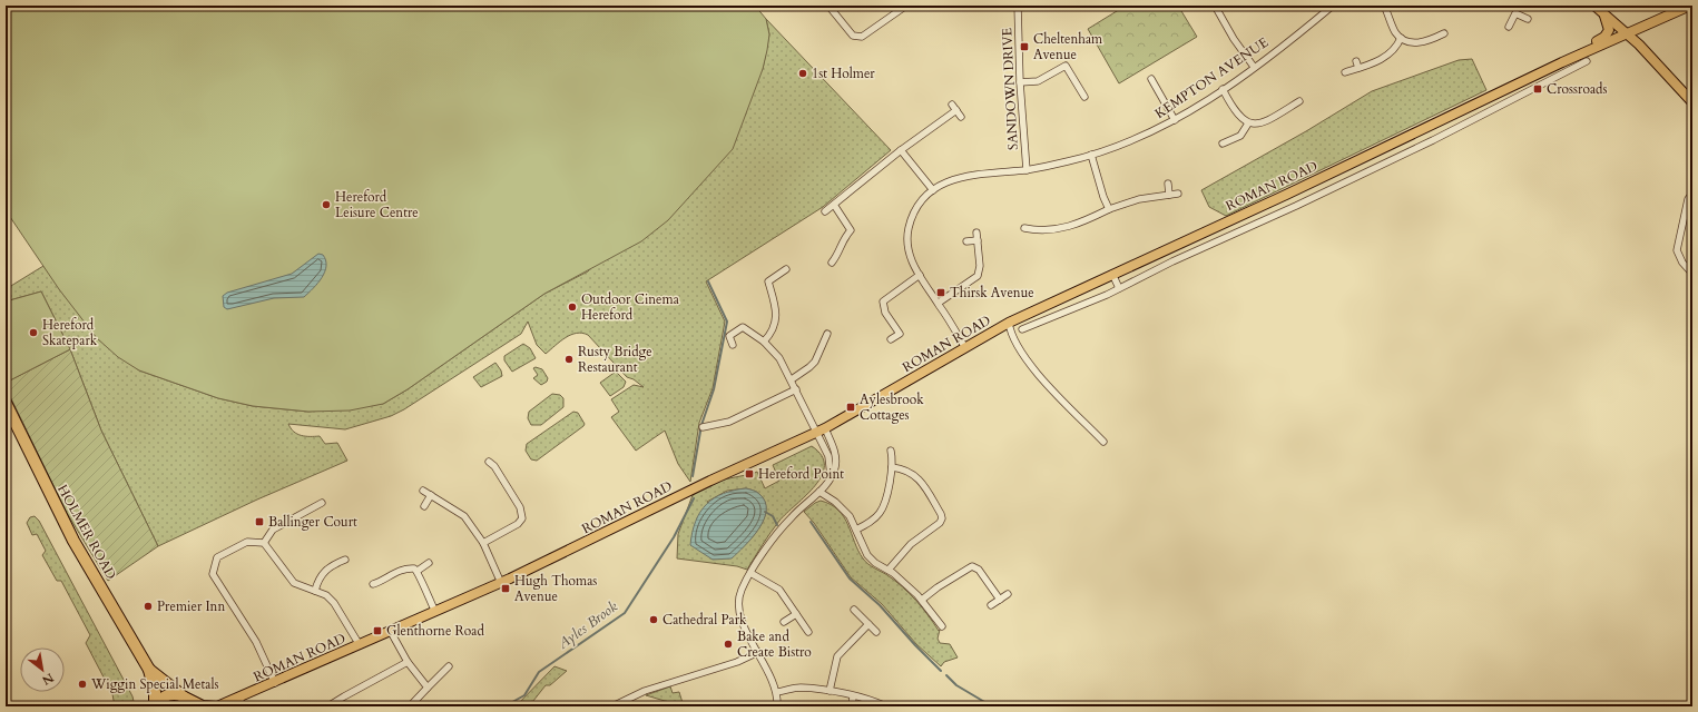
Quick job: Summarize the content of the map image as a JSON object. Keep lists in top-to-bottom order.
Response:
{
  "streets": {
    "highway": ["HOLMER ROAD"],
    "main road": ["ROMAN ROAD"],
    "street": ["KEMPTON AVENUE", "SANDOWN DRIVE"]
  },
  "crossings": [
    ["KEMPTON AVENUE", "SANDOWN DRIVE"],
    ["KEMPTON AVENUE", "ROMAN ROAD"],
    ["ROMAN ROAD", "HOLMER ROAD"]
  ],
  "water": ["Ayles Brook"],
  "places": {
    "transit": [
      "Cheltenham Avenue",
      "Crossroads",
      "Thirsk Avenue",
      "Aylesbrook Cottages",
      "Hereford Point",
      "Ballinger Court",
      "Hugh Thomas Avenue",
      "Glenthorne Road"
    ],
    "other": [
      "1st Holmer",
      "Hereford Leisure Centre",
      "Outdoor Cinema Hereford",
      "Hereford Skatepark",
      "Rusty Bridge Restaurant",
      "Premier Inn",
      "Cathedral Park",
      "Bake and Create Bistro",
      "Wiggin Special Metals"
    ]
  },
  "north": "bottom right"
}
